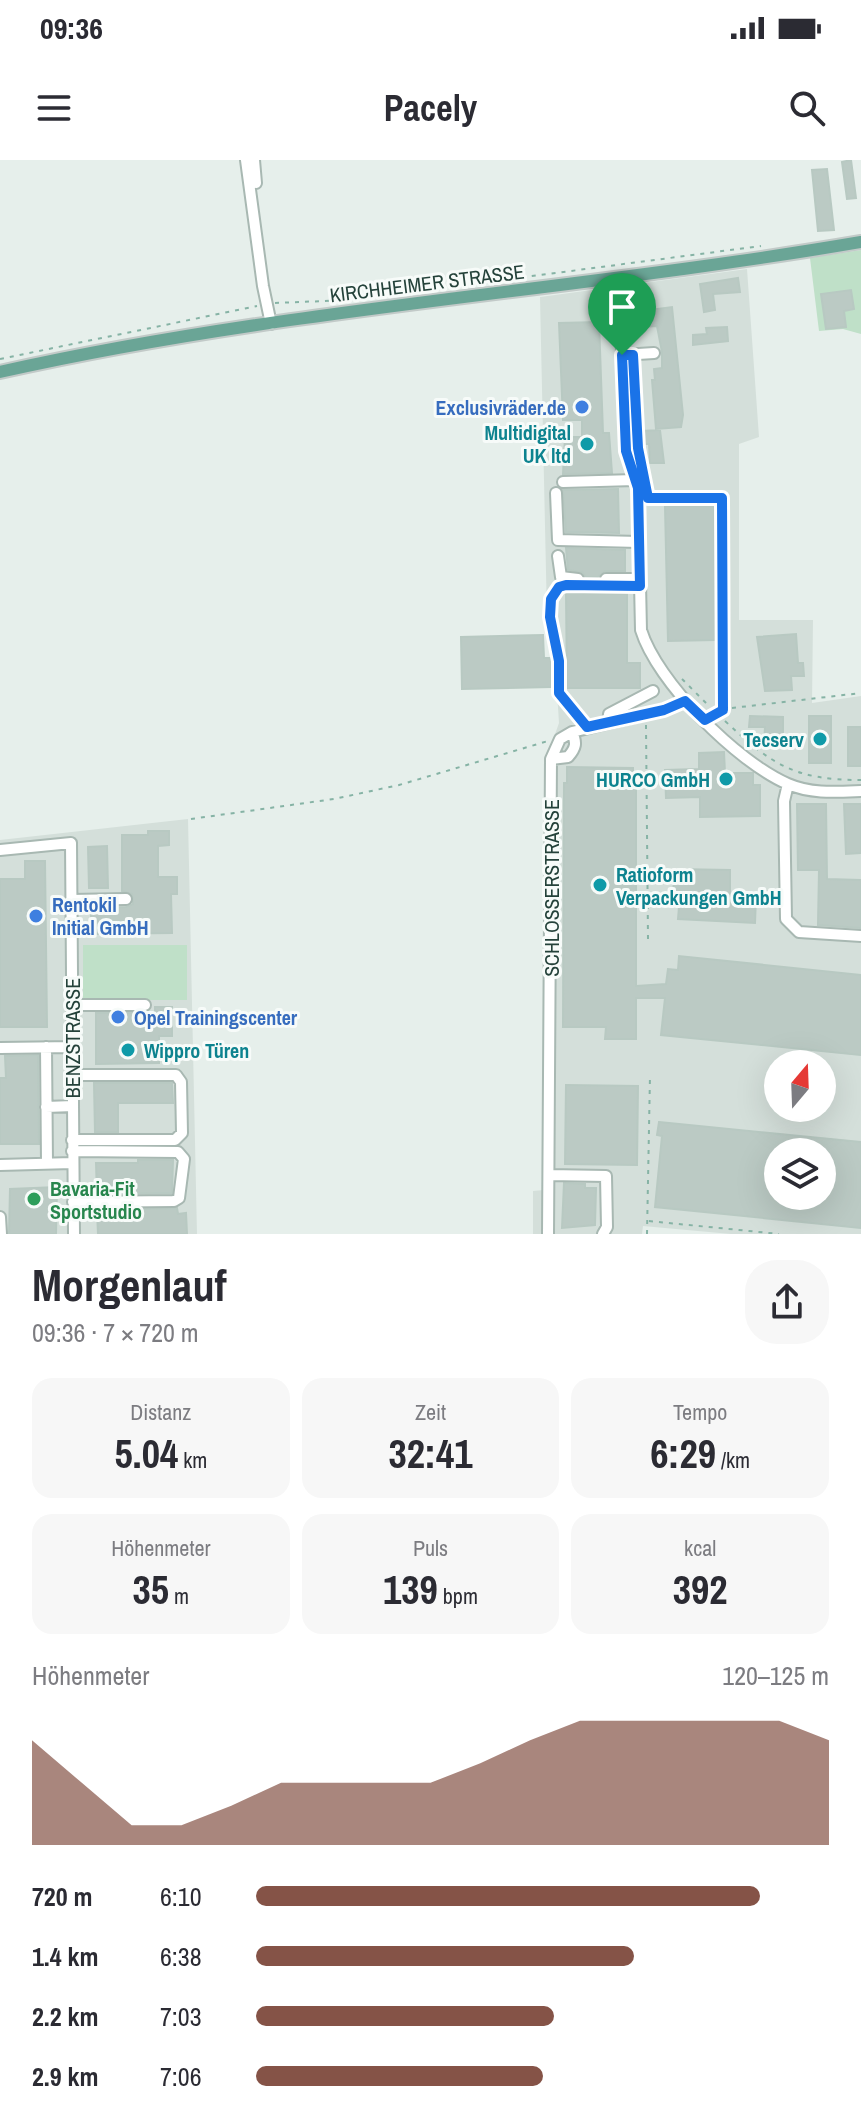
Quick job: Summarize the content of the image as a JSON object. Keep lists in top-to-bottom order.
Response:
{
  "streets": {
    "main road": ["KIRCHHEIMER STRASSE"],
    "street": ["SCHLOSSERSTRASSE", "BENZSTRASSE"]
  },
  "places": [
    "Exclusivräder.de",
    "Multidigital UK ltd",
    "Tecserv",
    "HURCO GmbH",
    "Ratioform Verpackungen GmbH",
    "Rentokil Initial GmbH",
    "Opel Trainingscenter",
    "Wippro Türen",
    "Bavaria-Fit Sportstudio"
  ],
  "north": "top",
  "page": {
    "status": "09:36",
    "header": "Pacely",
    "heading": ["Morgenlauf", "09:36 · 7 × 720 m"],
    "stats": [
      ["Distanz", "5.04 km"],
      ["Zeit", "32:41"],
      ["Tempo", "6:29 /km"],
      ["Höhenmeter", "35 m"],
      ["Puls", "139 bpm"],
      ["kcal", "392"]
    ],
    "chart": ["Höhenmeter", "120–125 m"],
    "list": [
      {
        "name": "720 m",
        "note": "6:10"
      },
      {
        "name": "1.4 km",
        "note": "6:38"
      },
      {
        "name": "2.2 km",
        "note": "7:03"
      },
      {
        "name": "2.9 km",
        "note": "7:06"
      }
    ]
  }
}
